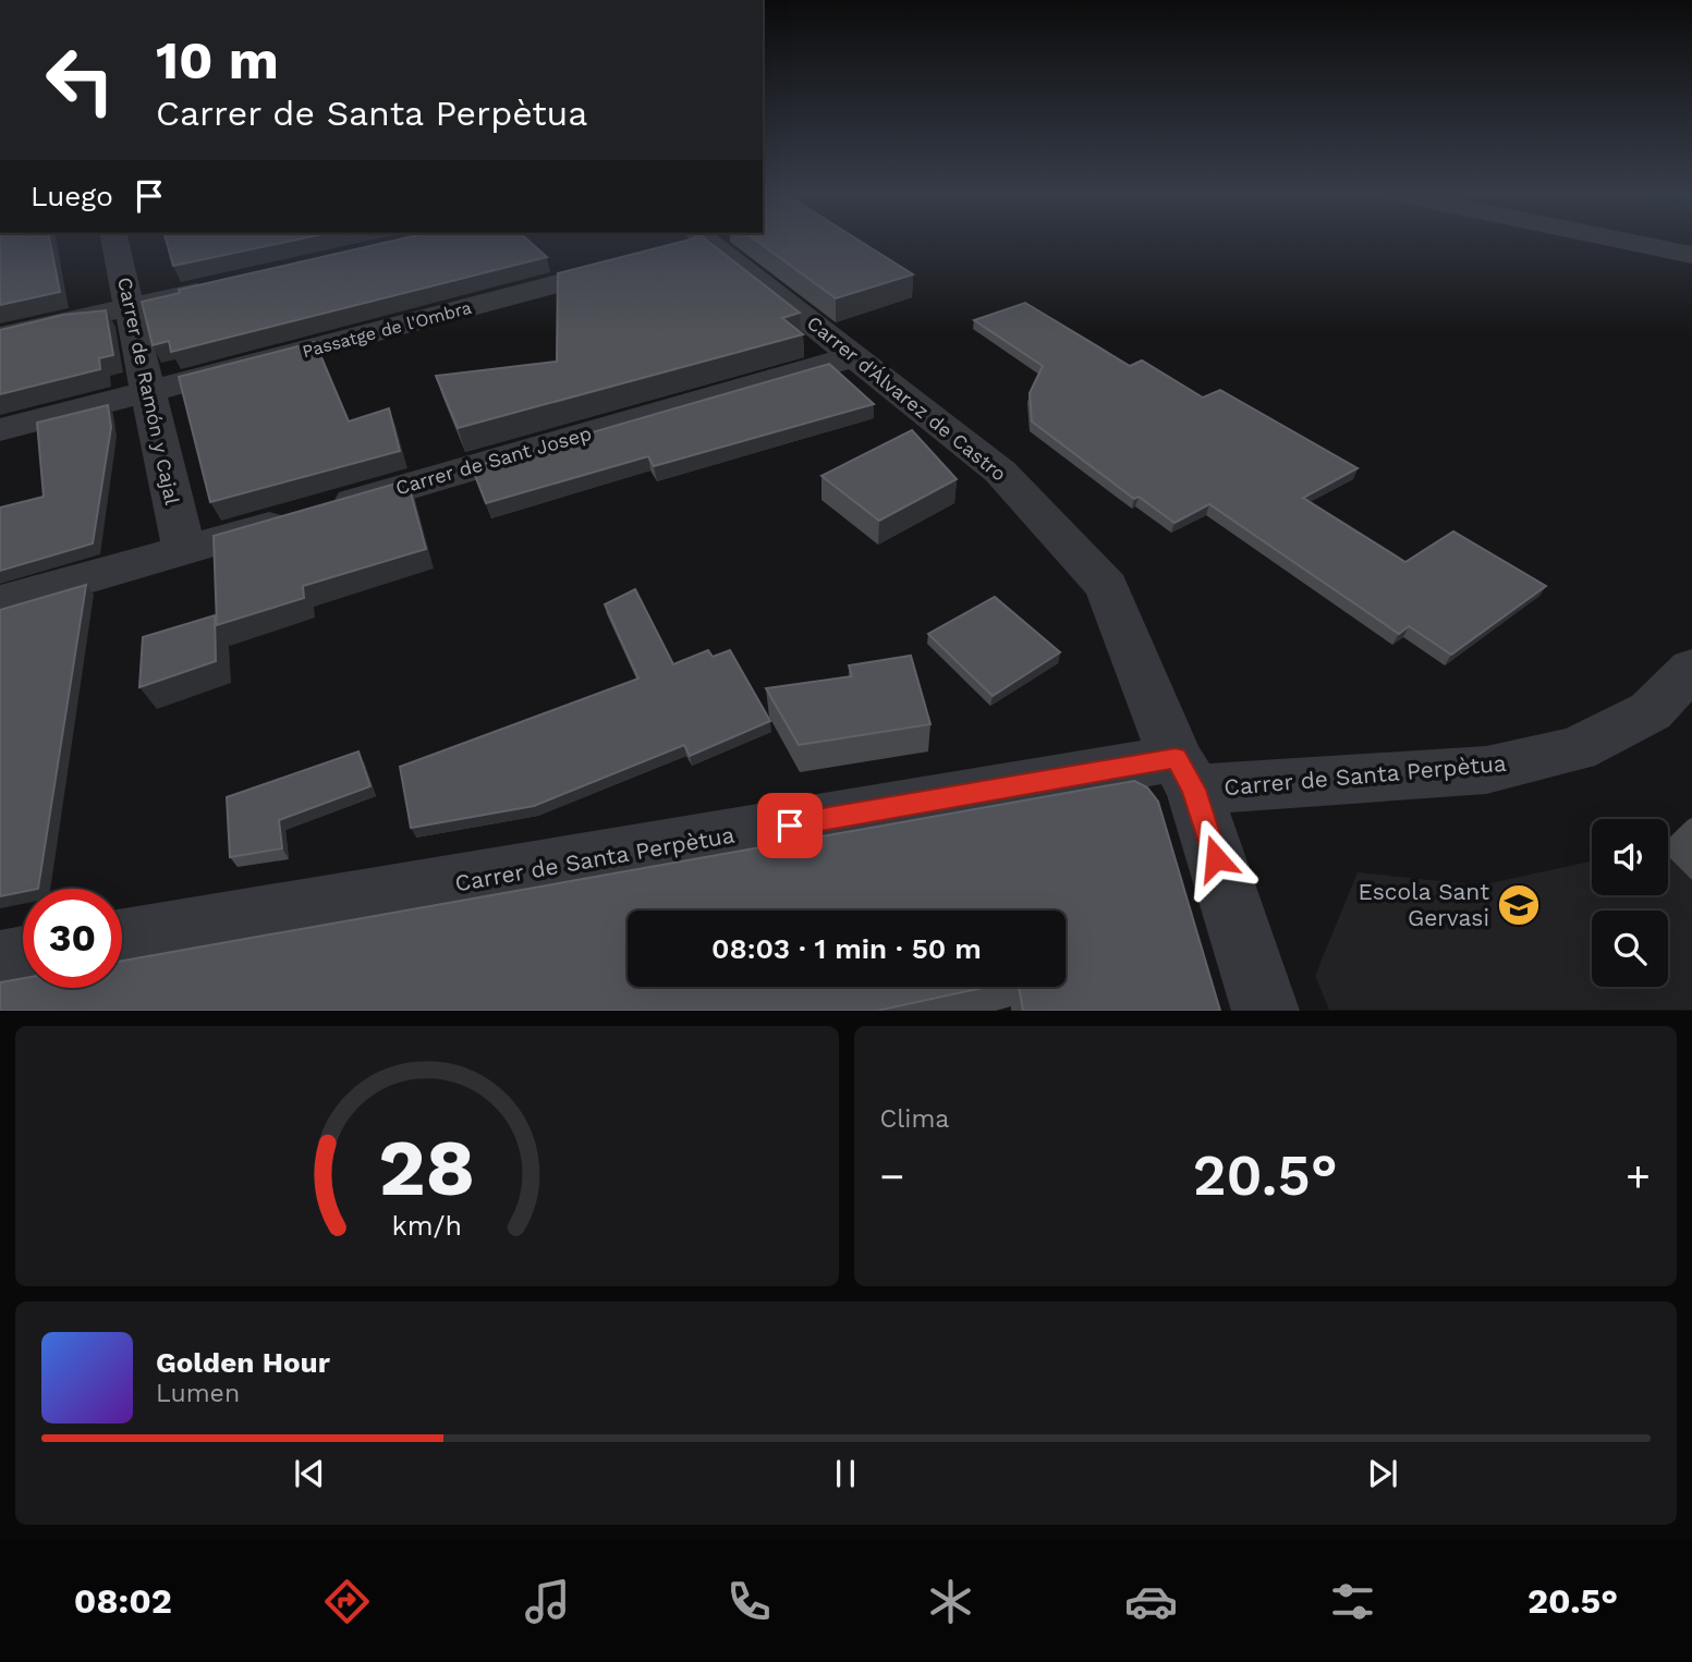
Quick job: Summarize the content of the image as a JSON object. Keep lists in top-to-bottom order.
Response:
{
  "streets": {
    "street": [
      "Passatge de l'Ombra",
      "Carrer de Ramón y Cajal",
      "Carrer d'Álvarez de Castro",
      "Carrer de Sant Josep",
      "Carrer de Santa Perpètua"
    ]
  },
  "crossings": [
    ["Passatge de l'Ombra", "Carrer de Ramón y Cajal"],
    ["Passatge de l'Ombra", "Carrer d'Álvarez de Castro"],
    ["Carrer de Ramón y Cajal", "Carrer de Sant Josep"],
    ["Carrer d'Álvarez de Castro", "Carrer de Sant Josep"],
    ["Carrer d'Álvarez de Castro", "Carrer de Santa Perpètua"]
  ],
  "places": {
    "school or university": ["Escola Sant Gervasi"]
  },
  "page": {
    "turn": ["10 m", "Carrer de Santa Perpètua"],
    "then": "Luego",
    "limit": "30",
    "trip": "08:03 · 1 min · 50 m",
    "tile": "Clima",
    "heat": ["−", "20.5°", "+"],
    "song": ["Golden Hour", "Lumen"],
    "tabs": ["08:02", "20.5°"],
    "gauge": ["28", "km/h"]
  }
}
